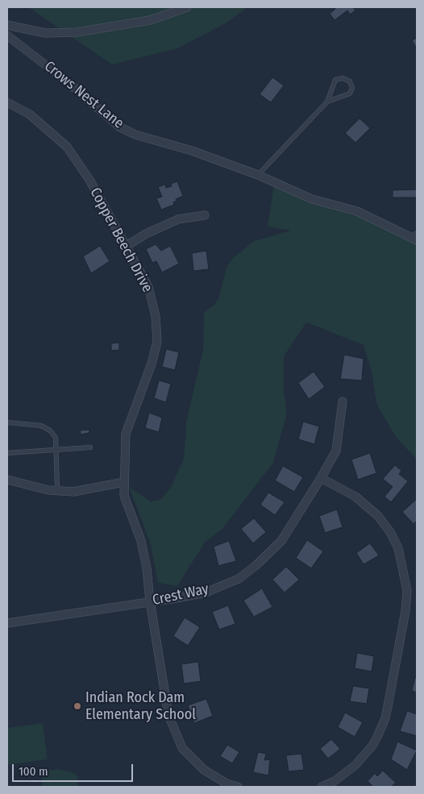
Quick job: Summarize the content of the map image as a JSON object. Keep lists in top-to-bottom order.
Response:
{
  "streets": {
    "street": ["Crows Nest Lane", "Copper Beech Drive", "Crest Way"]
  },
  "crossings": [
    ["Copper Beech Drive", "Crest Way"]
  ],
  "places": ["Indian Rock Dam Elementary School"],
  "scale_bar": "100 m"
}
